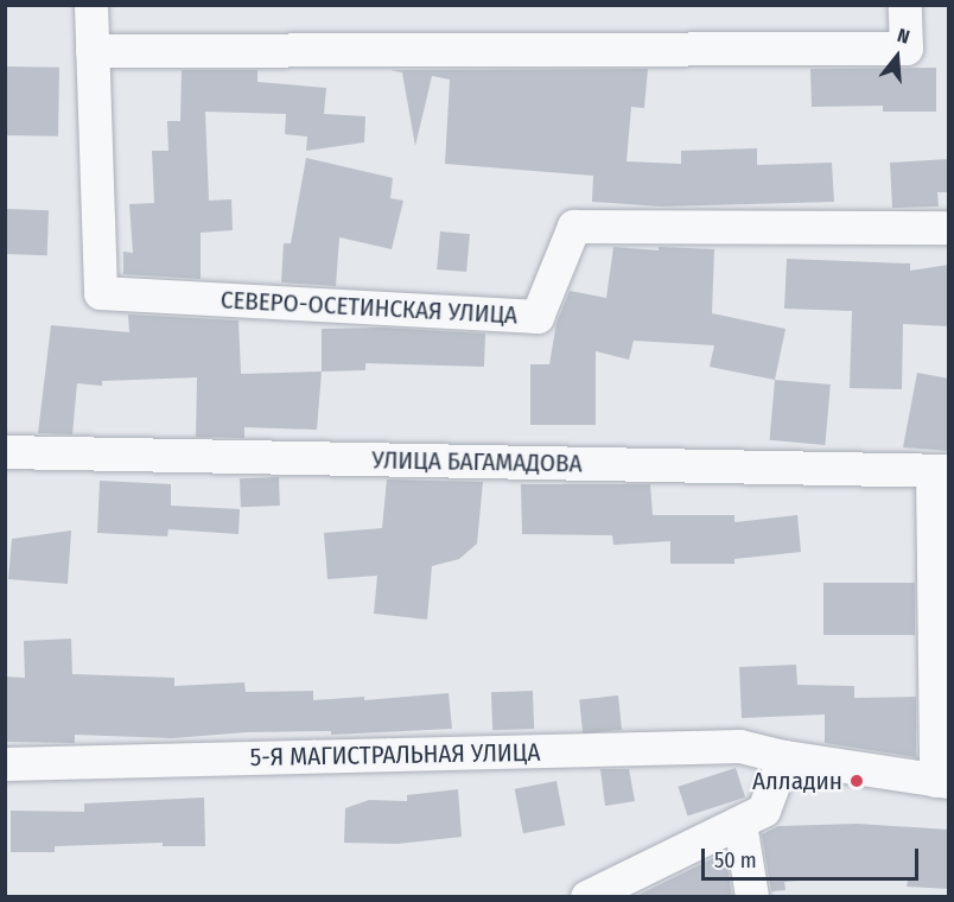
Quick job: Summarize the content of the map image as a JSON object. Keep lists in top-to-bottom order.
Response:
{
  "streets": {
    "street": ["СЕВЕРО-ОСЕТИНСКАЯ УЛИЦА", "УЛИЦА БАГАМАДОВА", "5-Я МАГИСТРАЛЬНАЯ УЛИЦА"]
  },
  "places": ["Алладин"],
  "scale_bar": "50 m",
  "north": "top"
}
